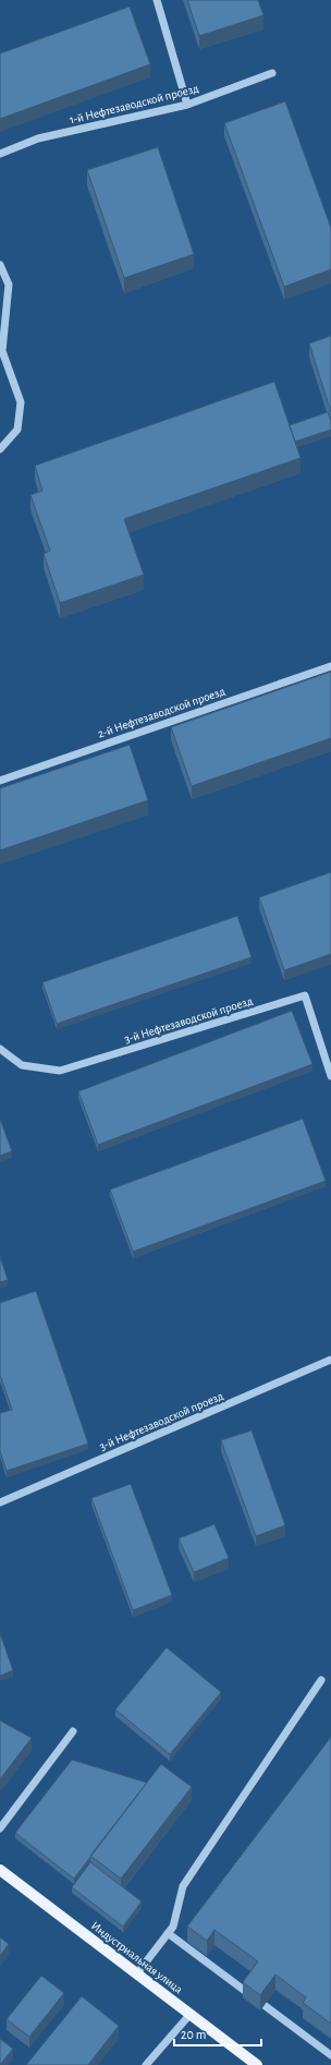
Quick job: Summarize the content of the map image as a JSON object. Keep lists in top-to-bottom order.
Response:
{
  "streets": {
    "main road": ["Индустриальная улица"],
    "street": ["1-й Нефтезаводской проезд", "2-й Нефтезаводской проезд", "3-й Нефтезаводской проезд"]
  },
  "scale_bar": "20 m"
}
